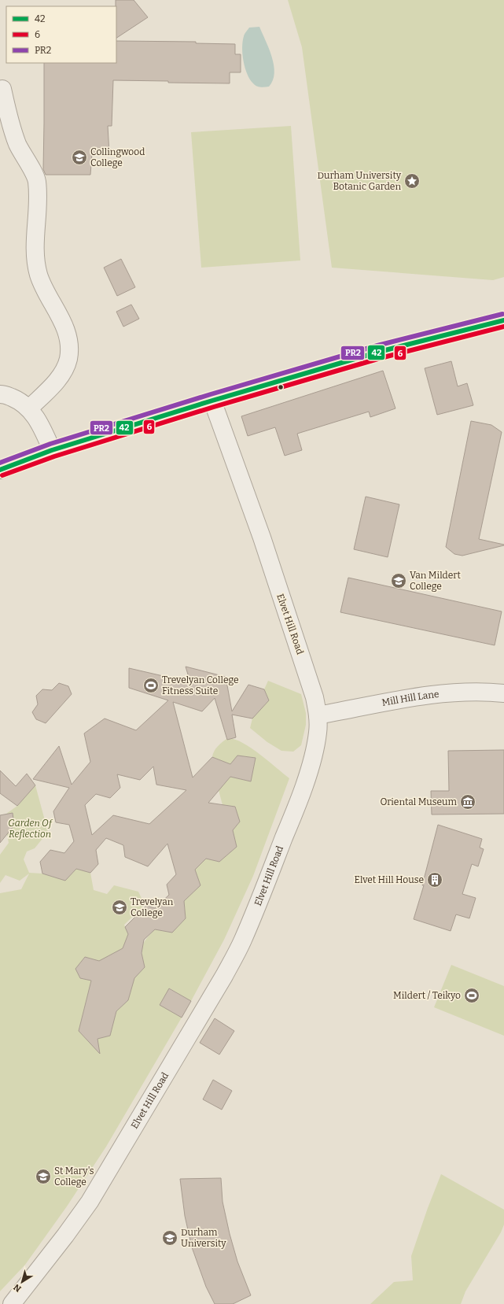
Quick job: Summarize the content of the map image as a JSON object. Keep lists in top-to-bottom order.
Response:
{
  "streets": {
    "street": ["Elvet Hill Road", "Mill Hill Lane"]
  },
  "crossings": [
    ["Elvet Hill Road", "Mill Hill Lane"]
  ],
  "parks": ["Garden Of Reflection"],
  "places": {
    "school or university": [
      "Collingwood College",
      "Van Mildert College",
      "Trevelyan College",
      "St Mary's College",
      "Durham University"
    ],
    "place": ["Durham University Botanic Garden"],
    "sports": ["Trevelyan College Fitness Suite", "Mildert / Teikyo"],
    "museum": ["Oriental Museum"],
    "building": ["Elvet Hill House"]
  },
  "lines": ["transit line PR2", "transit line 42", "transit line 6"],
  "legend": ["42", "6", "PR2"],
  "north": "bottom left"
}
